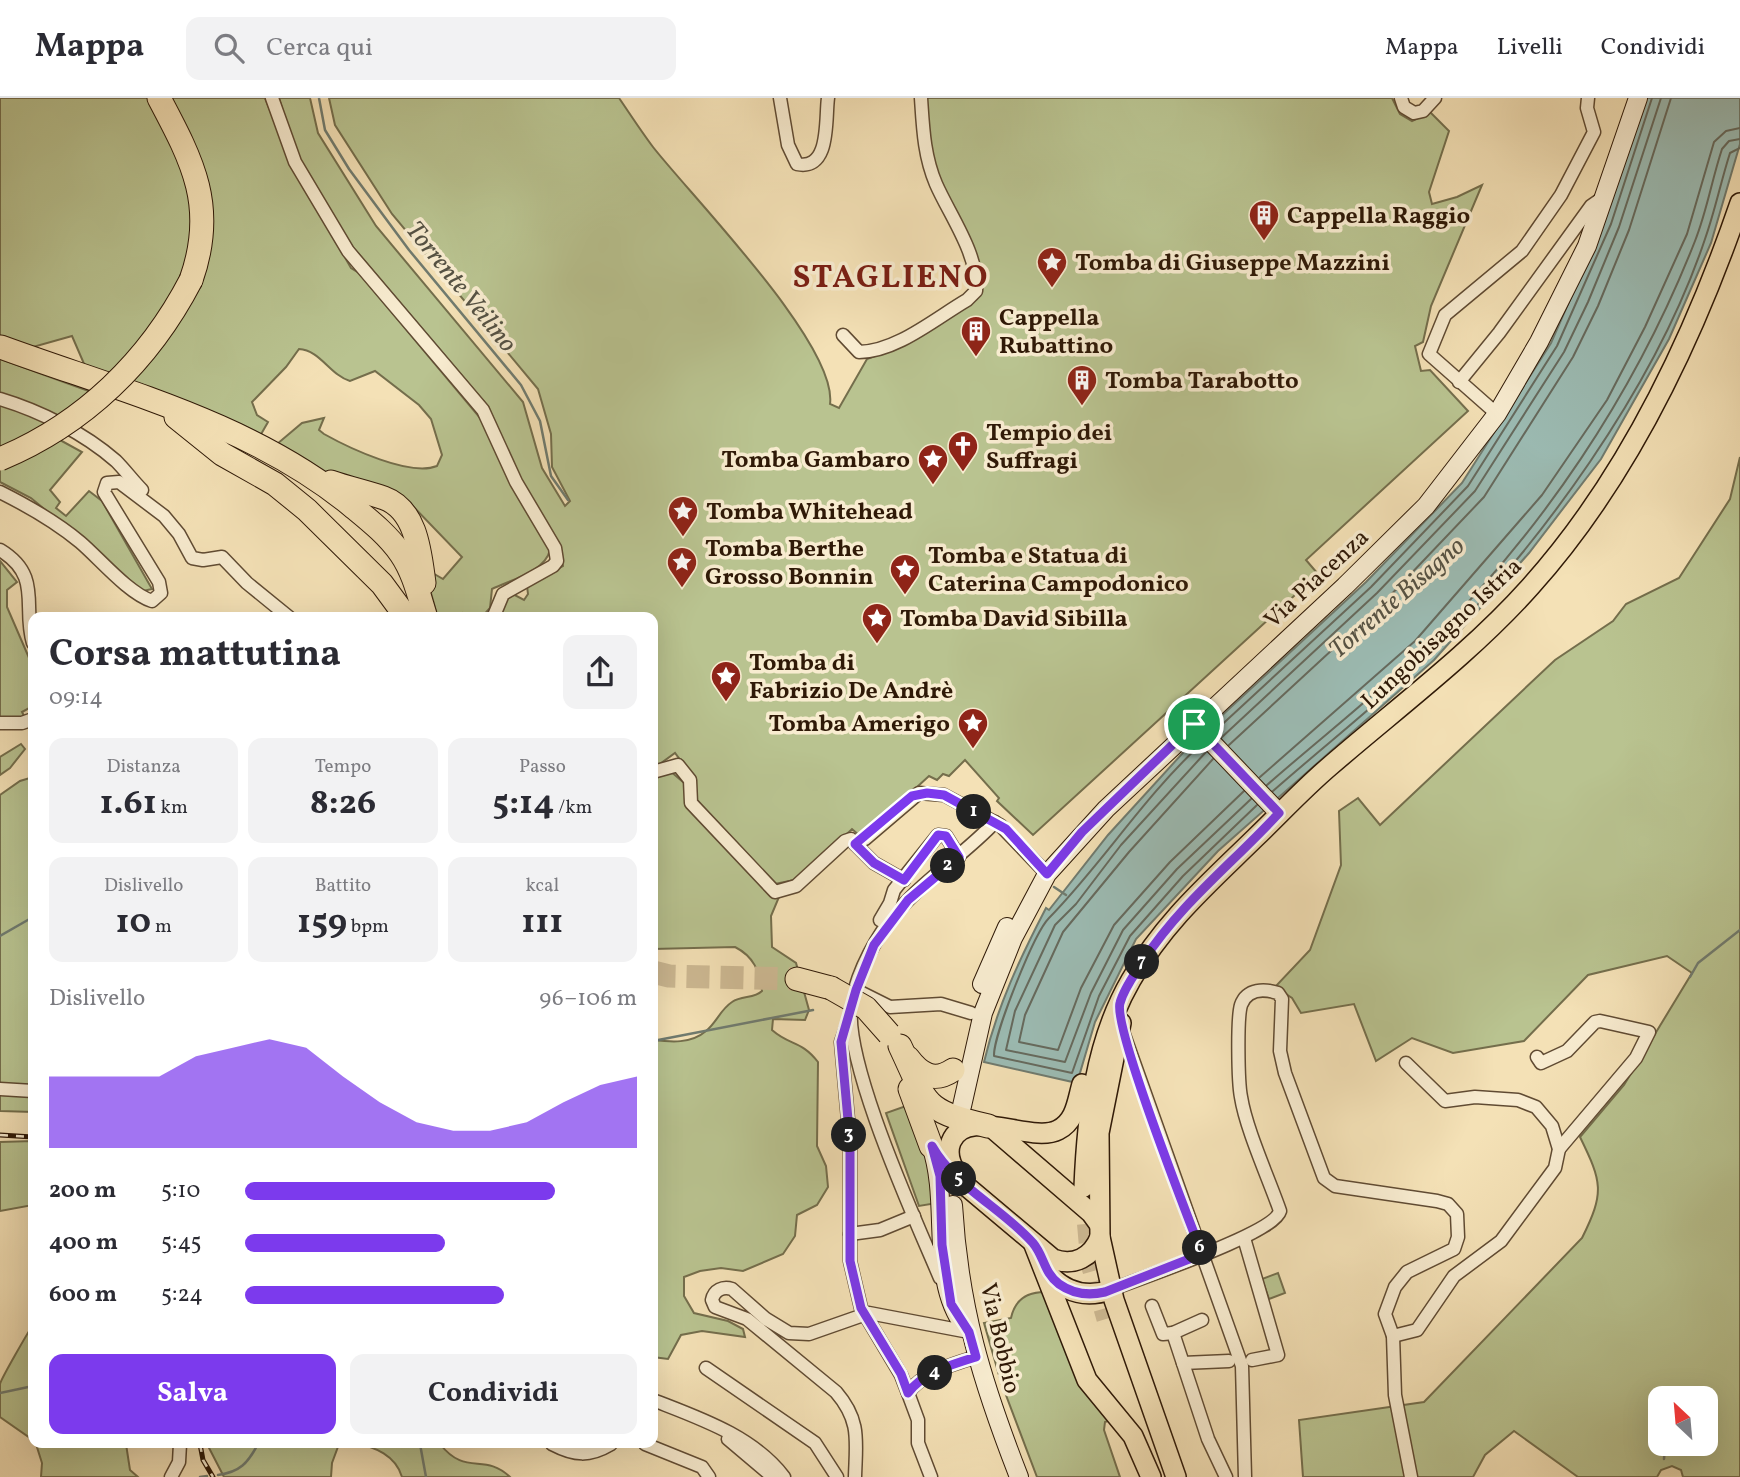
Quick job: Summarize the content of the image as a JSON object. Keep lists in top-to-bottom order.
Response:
{
  "streets": {
    "main road": ["Via Piacenza", "Lungobisagno Istria", "Via Bobbio"]
  },
  "districts": ["STAGLIENO"],
  "water": ["Torrente Veilino", "Torrente Bisagno"],
  "places": {
    "building": ["Cappella Raggio", "Cappella Rubattino", "Tomba Tarabotto"],
    "place": [
      "Tomba di Giuseppe Mazzini",
      "Tomba Gambaro",
      "Tomba Whitehead",
      "Tomba Berthe Grosso Bonnin",
      "Tomba e Statua di Caterina Campodonico",
      "Tomba David Sibilla",
      "Tomba di Fabrizio De Andrè",
      "Tomba Amerigo"
    ],
    "church": ["Tempio dei Suffragi"]
  },
  "north": "top left",
  "page": {
    "header": "Mappa",
    "search": "Cerca qui",
    "nav": ["Mappa", "Livelli", "Condividi"],
    "heading": ["Corsa mattutina", "09:14"],
    "stats": [
      ["Distanza", "1.61 km"],
      ["Tempo", "8:26"],
      ["Passo", "5:14 /km"],
      ["Dislivello", "10 m"],
      ["Battito", "159 bpm"],
      ["kcal", "111"]
    ],
    "pins": [
      "1",
      "2",
      "7",
      "3",
      "5",
      "6",
      "4"
    ],
    "chart": ["Dislivello", "96–106 m"],
    "list": [
      {
        "name": "200 m",
        "note": "5:10"
      },
      {
        "name": "400 m",
        "note": "5:45"
      },
      {
        "name": "600 m",
        "note": "5:24"
      }
    ],
    "buttons": ["Salva", "Condividi"]
  }
}
